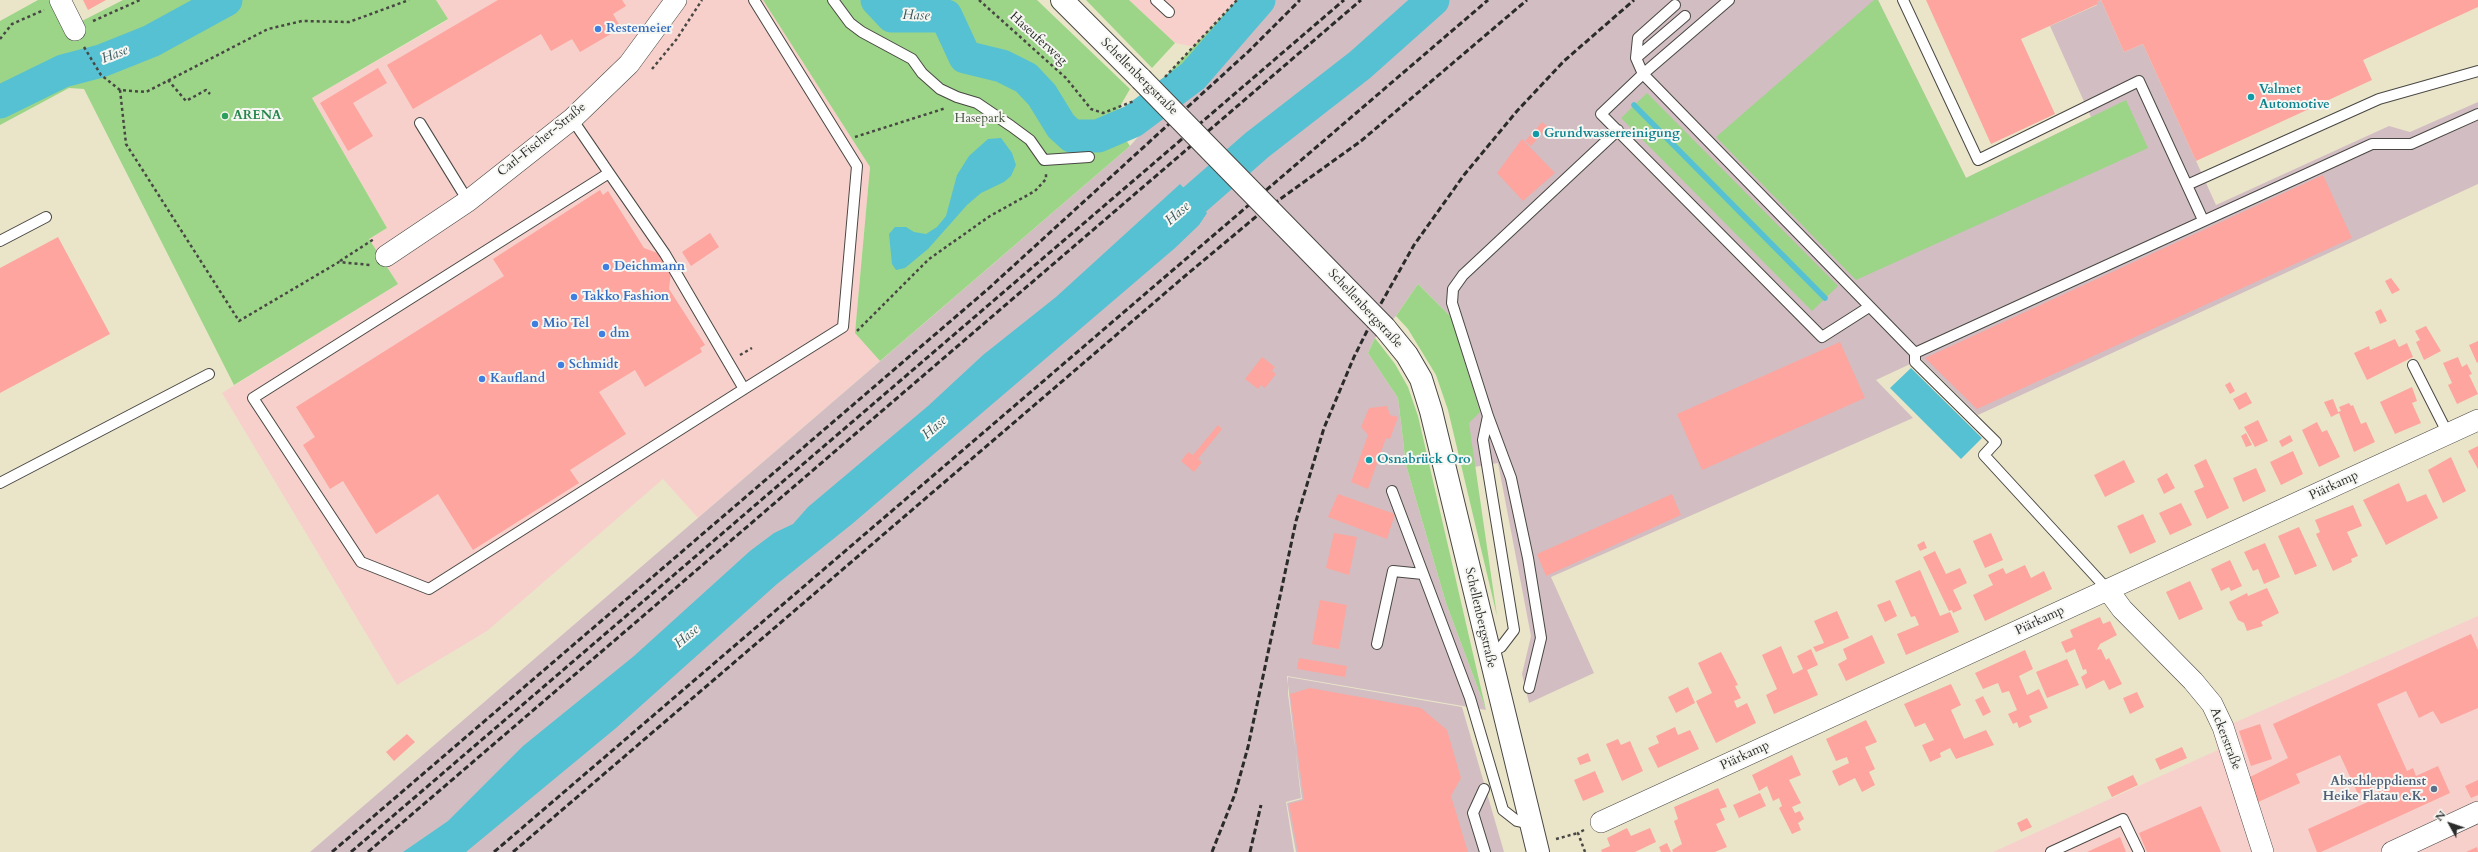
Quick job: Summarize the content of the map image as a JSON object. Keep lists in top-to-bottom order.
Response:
{
  "streets": {
    "street": [
      "Schellenbergstraße",
      "Carl-Fischer-Straße",
      "Piärkamp",
      "Ackerstraße"
    ],
    "path": ["Haseuferweg"]
  },
  "crossings": [
    ["Piärkamp", "Ackerstraße"]
  ],
  "water": ["Hase"],
  "parks": ["Hasepark"],
  "places": [
    "Restemeier",
    "Valmet Automotive",
    "ARENA",
    "Grundwasserreinigung",
    "Deichmann",
    "Takko Fashion",
    "Mio Tel",
    "dm",
    "Schmidt",
    "Kaufland",
    "Osnabrück Oro",
    "Abschleppdienst Heike Flatau e.K."
  ],
  "north": "top left"
}
